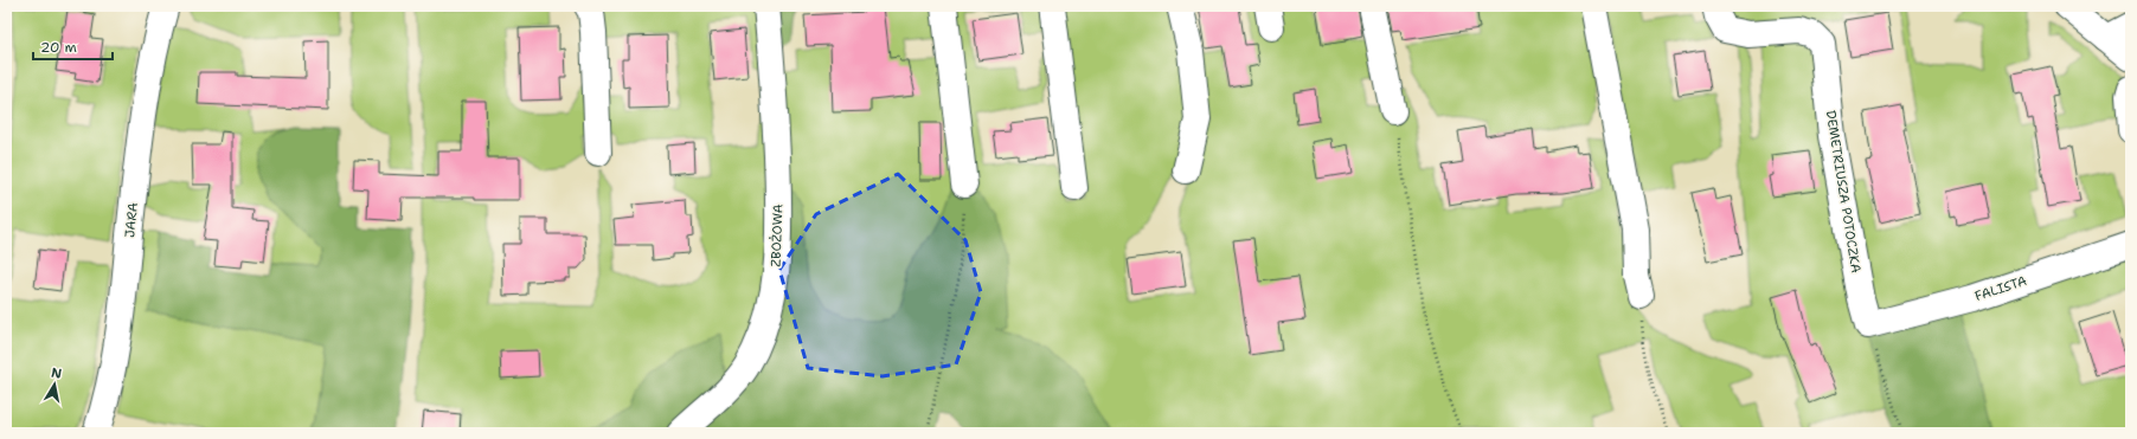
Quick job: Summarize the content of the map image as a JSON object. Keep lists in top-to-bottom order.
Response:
{
  "streets": {
    "street": [
      "DEMETRIUSZA POTOCZKA",
      "JARA",
      "ZBOŻOWA",
      "FALISTA"
    ]
  },
  "crossings": [
    ["DEMETRIUSZA POTOCZKA", "FALISTA"]
  ],
  "scale_bar": "20 m",
  "north": "top"
}
